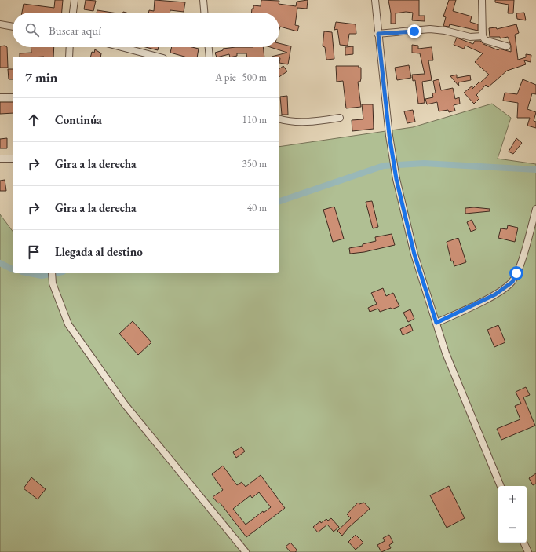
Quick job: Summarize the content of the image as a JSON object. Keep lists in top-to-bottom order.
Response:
{
  "page": {
    "search": "Buscar aquí",
    "heading": ["7 min", "A pie · 500 m"],
    "list": [
      ["Continúa", "110 m"],
      ["Gira a la derecha", "350 m"],
      ["Gira a la derecha", "40 m"],
      "Llegada al destino"
    ],
    "map_buttons": ["+", "−"]
  }
}
